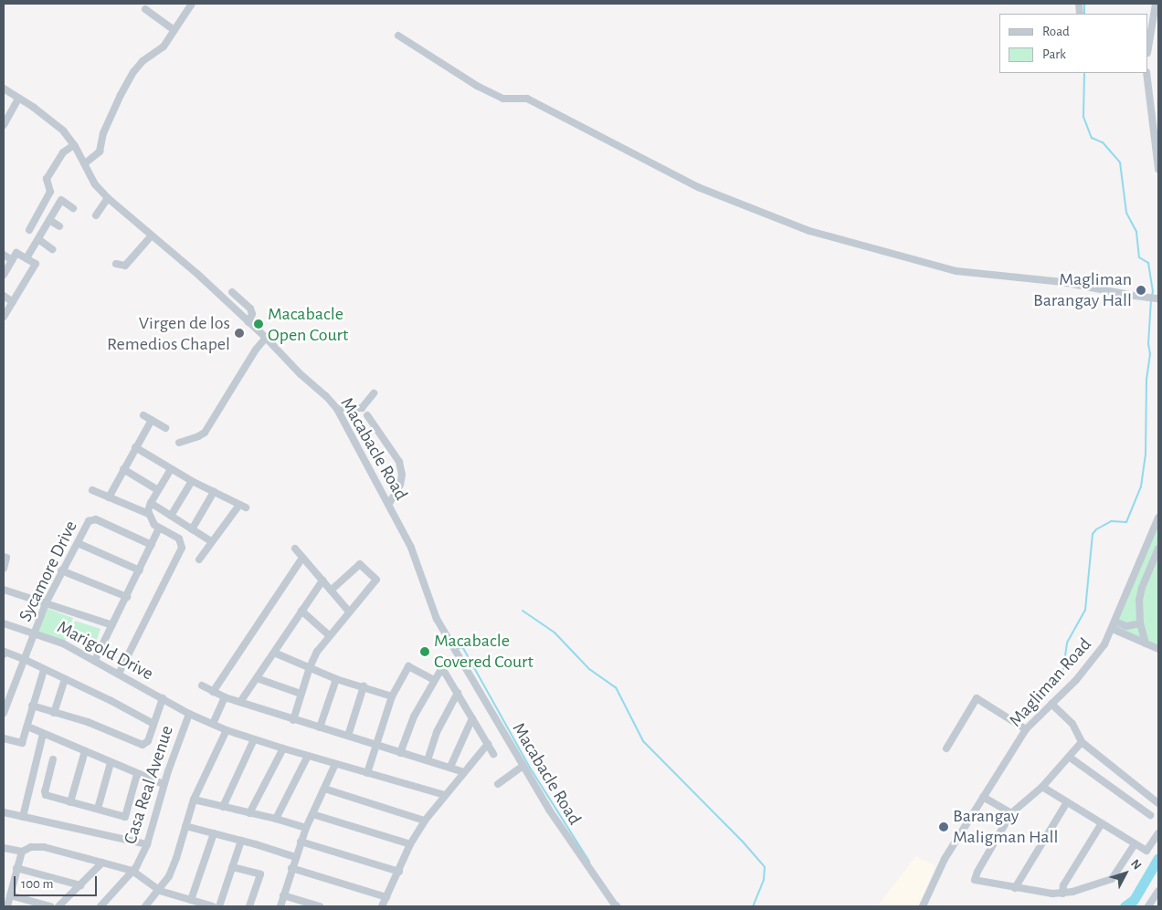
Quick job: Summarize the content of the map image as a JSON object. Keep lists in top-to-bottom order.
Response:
{
  "streets": {
    "street": [
      "Macabacle Road",
      "Sycamore Drive",
      "Marigold Drive",
      "Magliman Road",
      "Casa Real Avenue"
    ]
  },
  "crossings": [
    ["Sycamore Drive", "Marigold Drive"],
    ["Marigold Drive", "Casa Real Avenue"]
  ],
  "places": [
    "Magliman Barangay Hall",
    "Macabacle Open Court",
    "Virgen de los Remedios Chapel",
    "Macabacle Covered Court",
    "Barangay Maligman Hall"
  ],
  "legend": ["Road", "Park"],
  "scale_bar": "100 m",
  "north": "top right"
}
